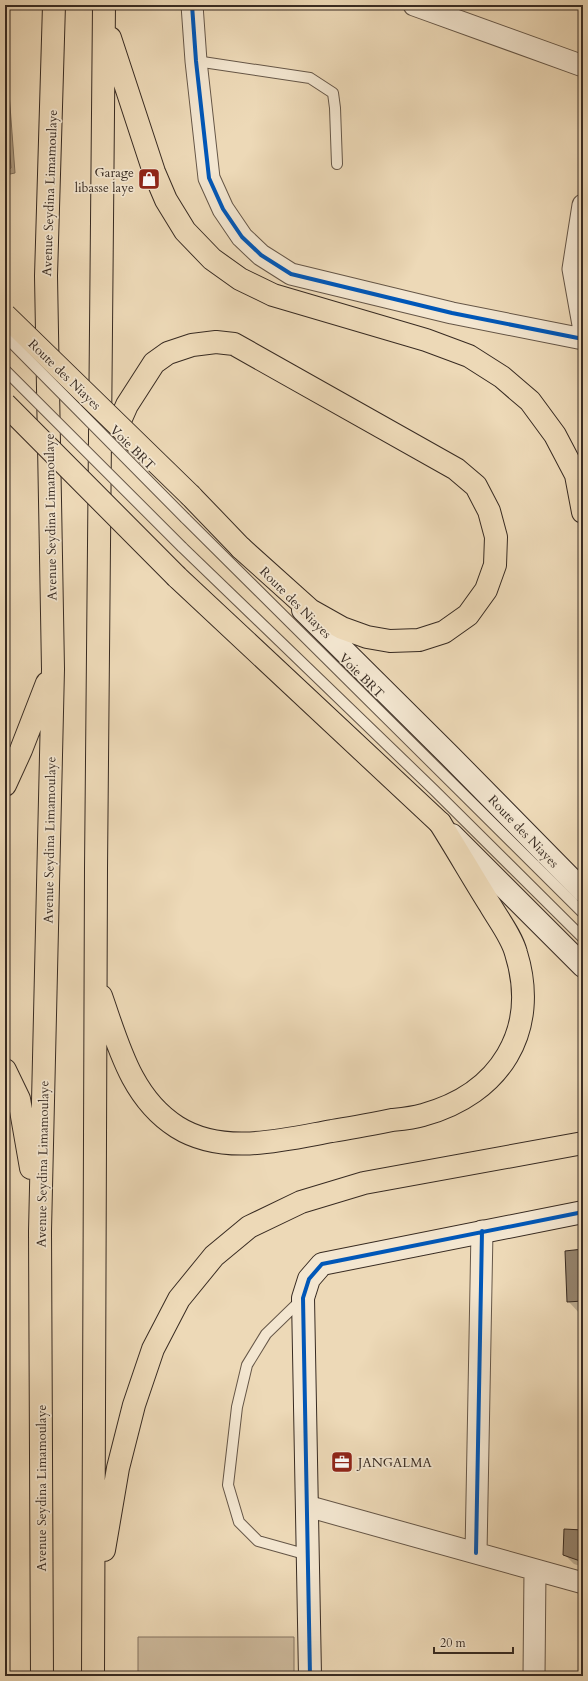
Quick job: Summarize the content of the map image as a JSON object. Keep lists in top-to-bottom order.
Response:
{
  "streets": {
    "main road": ["Avenue Seydina Limamoulaye", "Route des Niayes"],
    "lane": ["Voie BRT"]
  },
  "places": {
    "shop": ["Garage libasse laye"],
    "office": ["JANGALMA"]
  },
  "scale_bar": "20 m"
}
